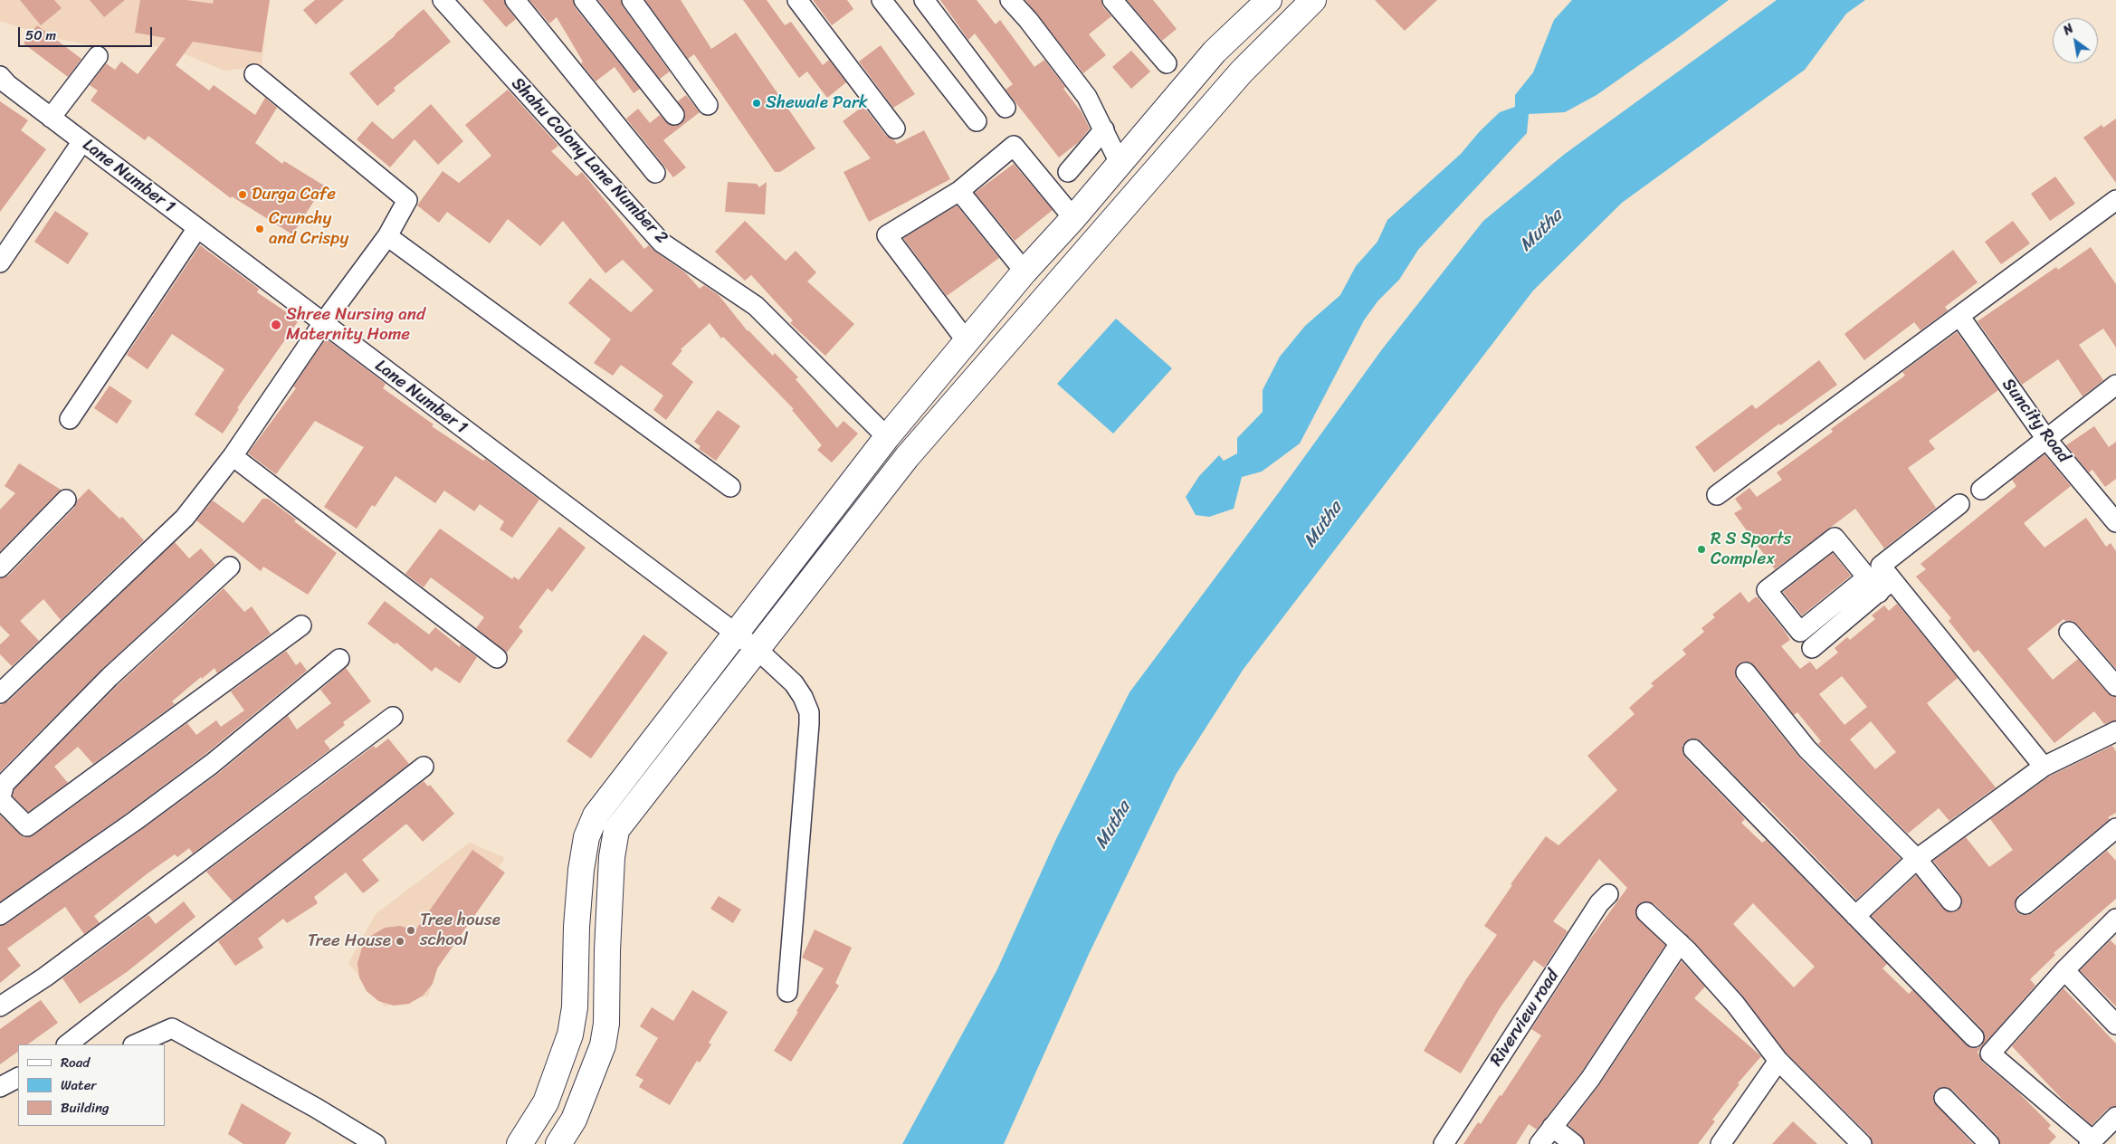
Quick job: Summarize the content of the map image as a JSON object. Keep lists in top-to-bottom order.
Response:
{
  "streets": {
    "street": [
      "Shahu Colony Lane Number 2",
      "Lane Number 1",
      "Suncity Road",
      "Riverview road"
    ]
  },
  "water": ["Mutha"],
  "places": [
    "Shewale Park",
    "Durga Cafe",
    "Crunchy and Crispy",
    "Shree Nursing and Maternity Home",
    "R S Sports Complex",
    "Tree house school",
    "Tree House"
  ],
  "legend": ["Road", "Water", "Building"],
  "scale_bar": "50 m",
  "north": "top left"
}
